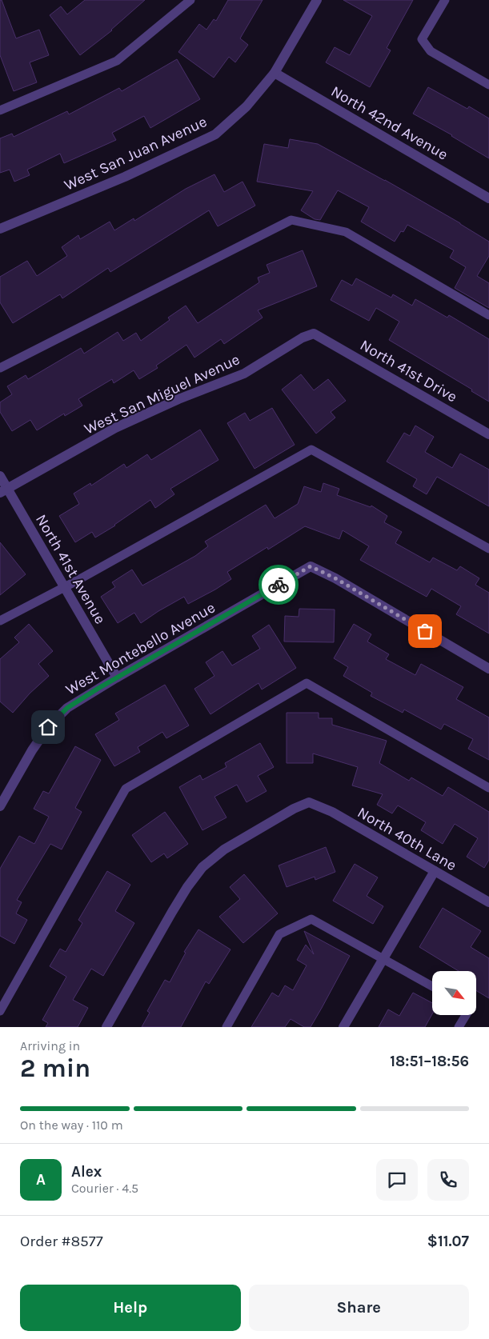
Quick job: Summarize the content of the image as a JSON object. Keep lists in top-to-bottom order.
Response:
{
  "streets": {
    "street": [
      "North 42nd Avenue",
      "West San Juan Avenue",
      "North 41st Drive",
      "West San Miguel Avenue",
      "North 41st Avenue",
      "West Montebello Avenue",
      "North 40th Lane"
    ]
  },
  "crossings": [
    ["North 42nd Avenue", "West San Juan Avenue"],
    ["North 41st Drive", "West San Miguel Avenue"],
    ["West San Miguel Avenue", "North 41st Avenue"],
    ["North 41st Avenue", "West Montebello Avenue"]
  ],
  "north": "bottom right",
  "page": {
    "heading": ["2 min", "Arriving in", "18:51–18:56"],
    "panel": [
      "Alex",
      "Courier · 4.5",
      "Order #8577",
      "$11.07"
    ],
    "bar": "On the way · 110 m",
    "round": "A",
    "buttons": ["Help", "Share"]
  }
}
